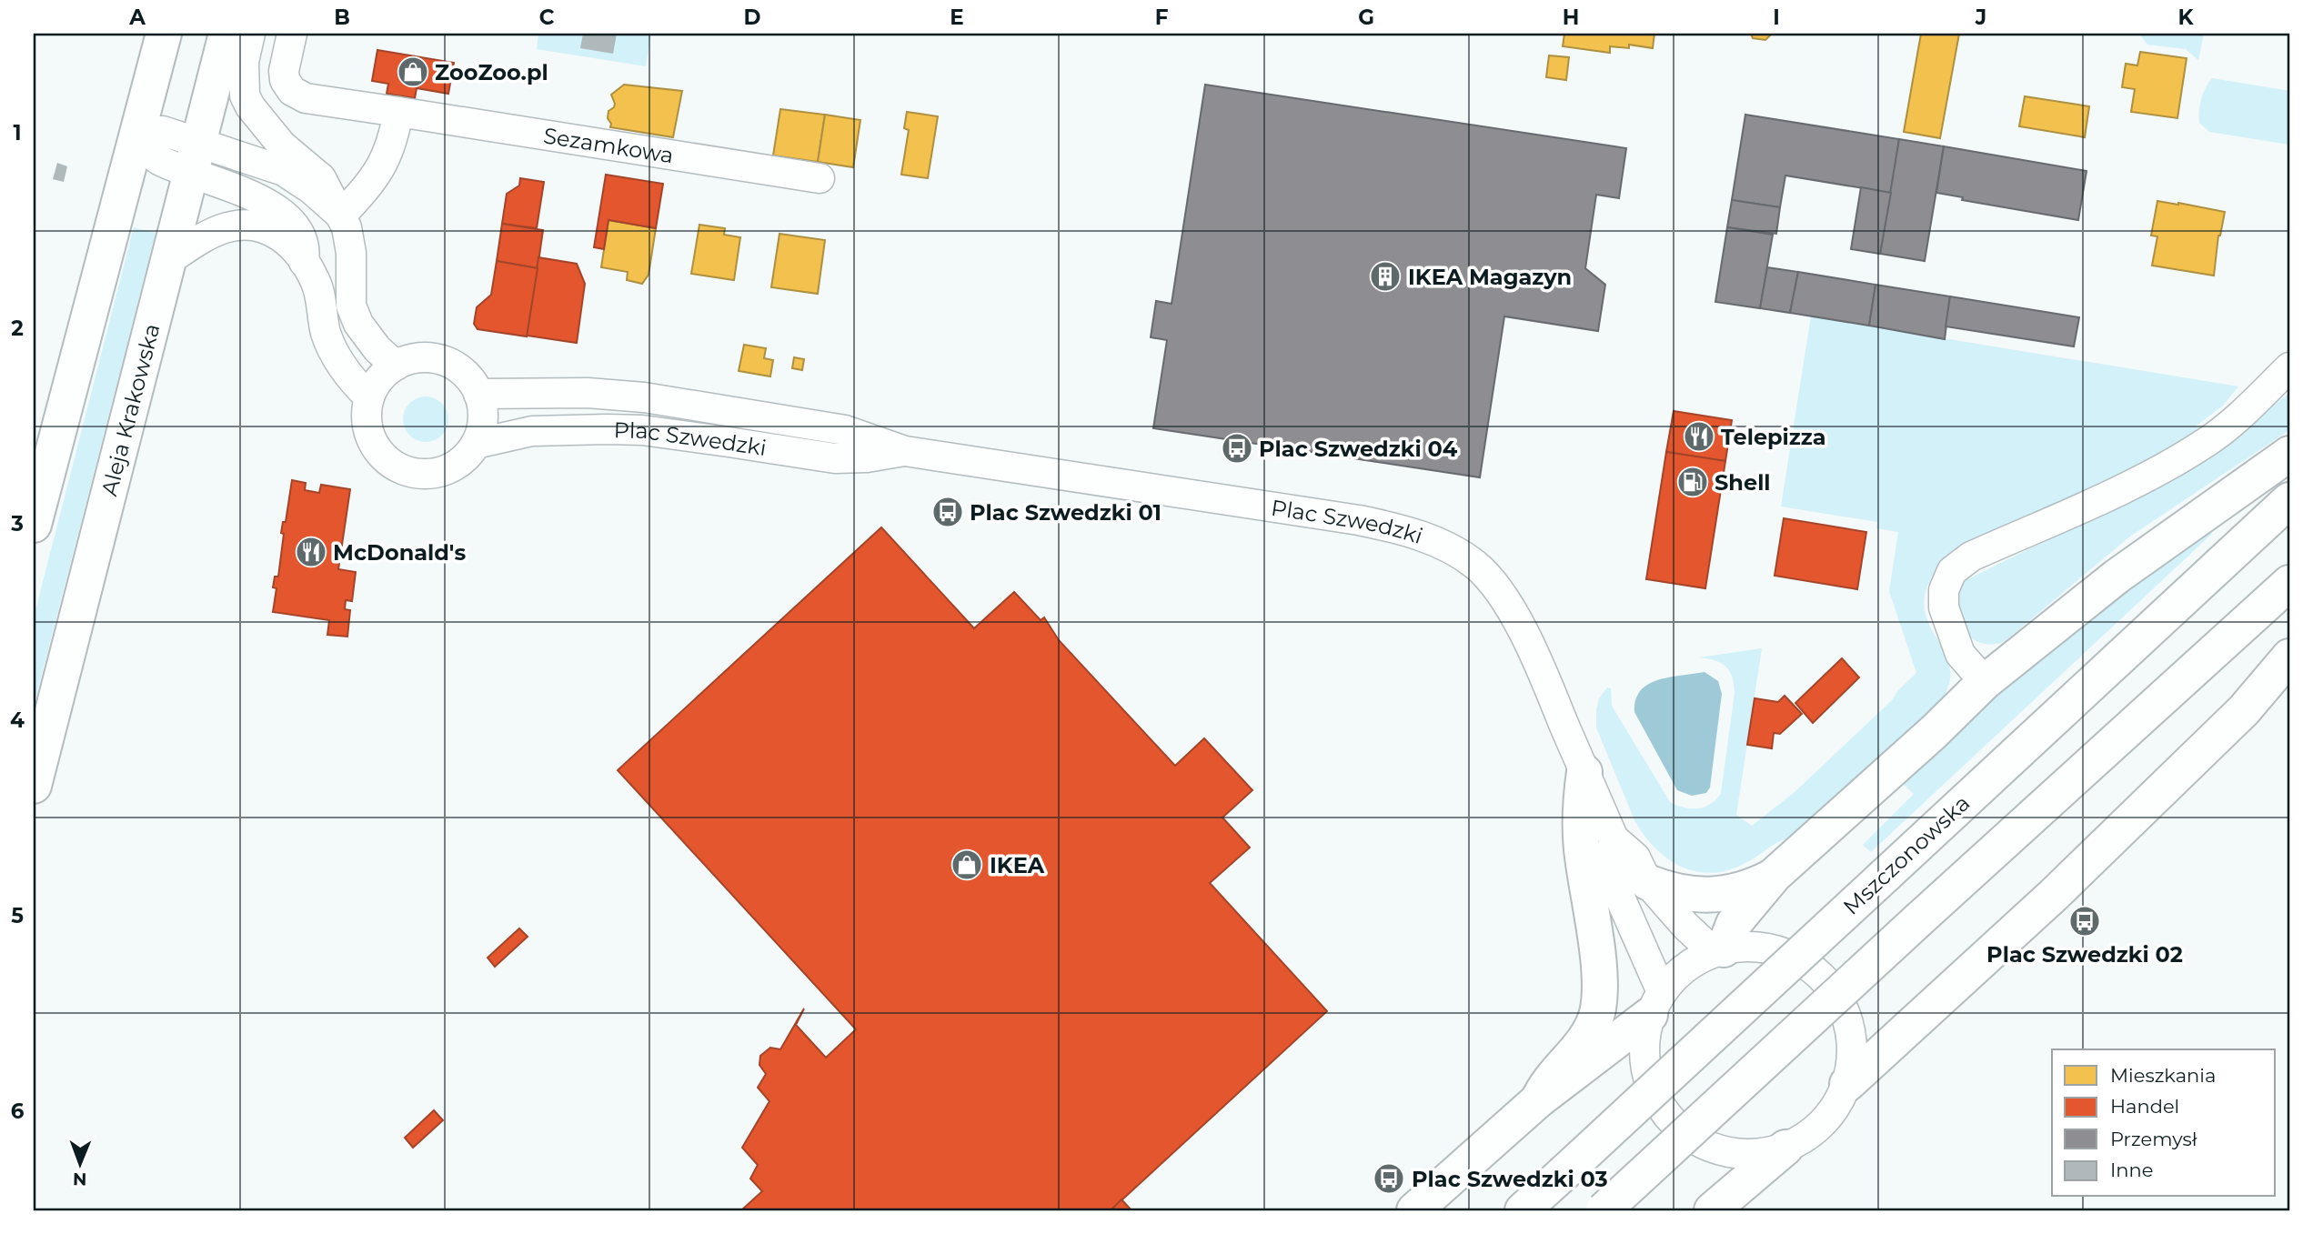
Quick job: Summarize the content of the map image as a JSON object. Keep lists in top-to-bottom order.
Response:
{
  "streets": {
    "main road": ["Aleja Krakowska", "Mszczonowska"],
    "street": ["Sezamkowa", "Plac Szwedzki"]
  },
  "places": {
    "shop": ["ZooZoo.pl", "IKEA"],
    "building": ["IKEA Magazyn"],
    "restaurant": ["Telepizza", "McDonald's"],
    "bus stop": [
      "Plac Szwedzki 04",
      "Plac Szwedzki 01",
      "Plac Szwedzki 02",
      "Plac Szwedzki 03"
    ],
    "fuel station": ["Shell"]
  },
  "legend": [
    "Mieszkania",
    "Handel",
    "Przemysł",
    "Inne"
  ],
  "north": "bottom",
  "grid": {
    "columns": [
      "A",
      "B",
      "C",
      "D",
      "E",
      "F",
      "G",
      "H",
      "I",
      "J",
      "K"
    ],
    "rows": [
      "1",
      "2",
      "3",
      "4",
      "5",
      "6"
    ]
  }
}
